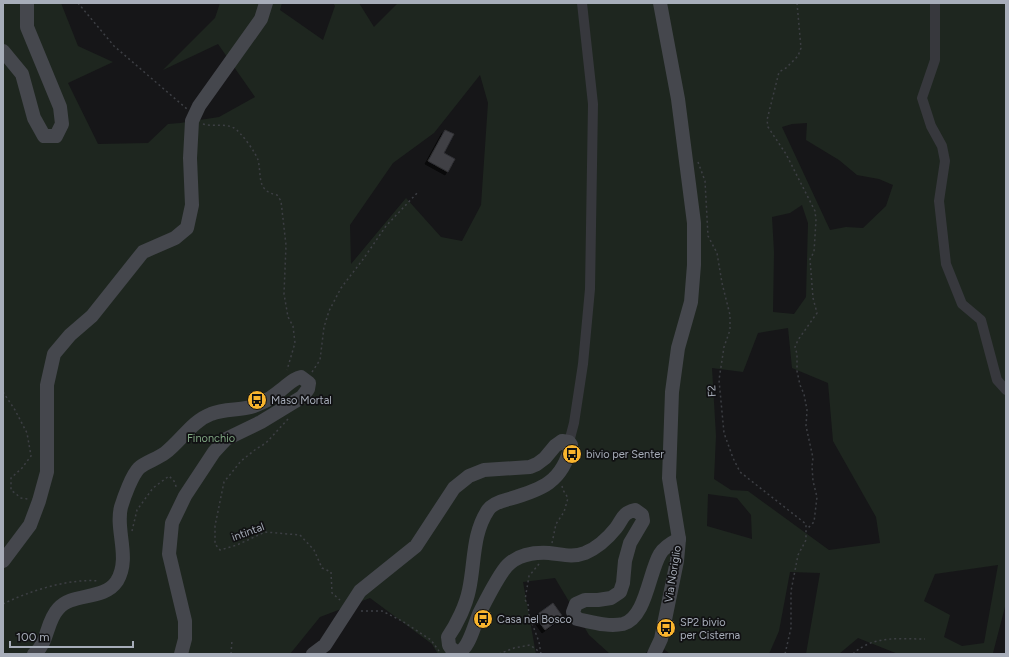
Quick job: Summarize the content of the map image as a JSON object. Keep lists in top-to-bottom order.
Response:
{
  "streets": {
    "street": ["Via Noriglio"],
    "path": ["F2", "intintal"]
  },
  "parks": ["Finonchio"],
  "places": {
    "bus stop": [
      "Maso Mortal",
      "bivio per Senter",
      "Casa nel Bosco",
      "SP2 bivio per Cisterna"
    ]
  },
  "scale_bar": "100 m"
}
